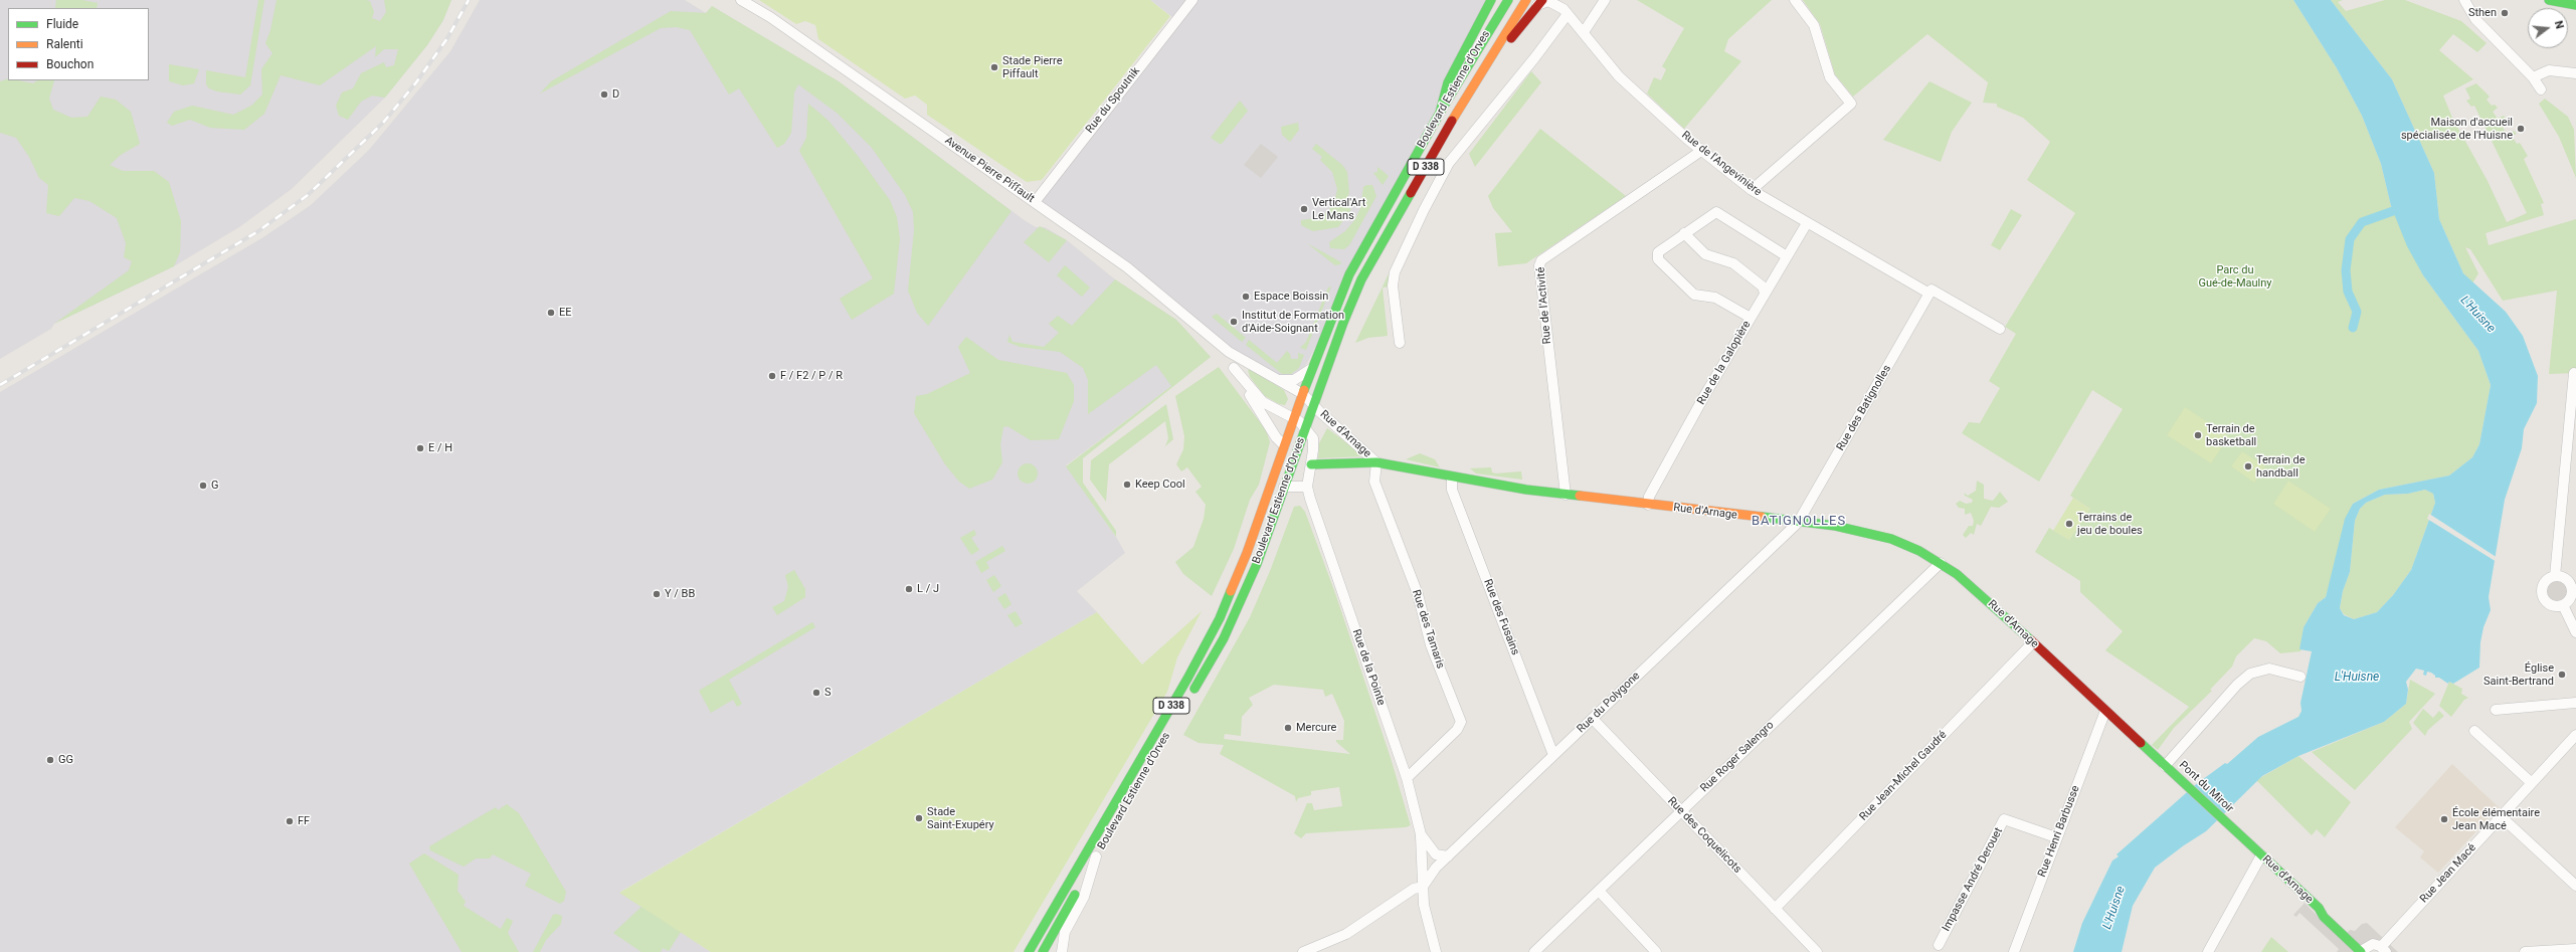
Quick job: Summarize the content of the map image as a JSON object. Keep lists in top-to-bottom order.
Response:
{
  "streets": {
    "main road": [
      "Boulevard Estienne d'Orves",
      "D 338",
      "Rue d'Arnage",
      "Pont du Miroir"
    ],
    "street": [
      "Rue du Spoutnik",
      "Rue de l'Angevinière",
      "Avenue Pierre Piffault",
      "Rue de l'Activité",
      "Rue de la Galopière",
      "Rue des Batignolles",
      "Rue des Fusains",
      "Rue des Tamaris",
      "Rue de la Pointe",
      "Rue du Polygone",
      "Rue Roger Salengro",
      "Rue Jean-Michel Gaudré",
      "Rue Henri Barbusse",
      "Rue des Coquelicots",
      "Rue Jean Macé",
      "Impasse André Derouet"
    ]
  },
  "crossings": [
    ["Boulevard Estienne d'Orves", "Avenue Pierre Piffault"],
    ["Boulevard Estienne d'Orves", "Rue d'Arnage"],
    ["Rue du Spoutnik", "Avenue Pierre Piffault"],
    ["Rue de l'Angevinière", "Rue de l'Activité"],
    ["Rue de l'Angevinière", "Rue de la Galopière"],
    ["Rue de l'Angevinière", "Rue des Batignolles"],
    ["Avenue Pierre Piffault", "Rue d'Arnage"],
    ["Rue de l'Activité", "Rue d'Arnage"],
    ["Rue de la Galopière", "Rue d'Arnage"],
    ["Rue des Batignolles", "Rue d'Arnage"],
    ["Rue des Batignolles", "Rue du Polygone"],
    ["Rue d'Arnage", "Rue des Fusains"],
    ["Rue d'Arnage", "Rue des Tamaris"],
    ["Rue d'Arnage", "Rue de la Pointe"],
    ["Rue d'Arnage", "Rue du Polygone"],
    ["Rue d'Arnage", "Rue Roger Salengro"],
    ["Rue d'Arnage", "Rue Jean-Michel Gaudré"],
    ["Rue d'Arnage", "Pont du Miroir"],
    ["Rue d'Arnage", "Rue Henri Barbusse"],
    ["Rue d'Arnage", "Rue Jean Macé"],
    ["Rue des Fusains", "Rue du Polygone"],
    ["Rue des Tamaris", "Rue de la Pointe"],
    ["Rue de la Pointe", "Rue du Polygone"],
    ["Rue du Polygone", "Rue des Coquelicots"],
    ["Rue Roger Salengro", "Rue des Coquelicots"],
    ["Rue Jean-Michel Gaudré", "Rue des Coquelicots"],
    ["Rue Henri Barbusse", "Impasse André Derouet"]
  ],
  "districts": ["BATIGNOLLES"],
  "water": ["L'Huisne"],
  "parks": ["Parc du Gué-de-Maulny"],
  "places": [
    "Sthen",
    "Stade Pierre Piffault",
    "D",
    "Maison d'accueil spécialisée de l'Huisne",
    "Vertical'Art Le Mans",
    "Espace Boissin",
    "EE",
    "Institut de Formation d'Aide-Soignant",
    "F / F2 / P / R",
    "Terrain de basketball",
    "E / H",
    "Terrain de handball",
    "Keep Cool",
    "G",
    "Terrains de jeu de boules",
    "L / J",
    "Y / BB",
    "Église Saint-Bertrand",
    "S",
    "Mercure",
    "GG",
    "Stade Saint-Exupéry",
    "École élémentaire Jean Macé",
    "FF"
  ],
  "legend": ["Fluide", "Ralenti", "Bouchon"],
  "north": "right"
}
